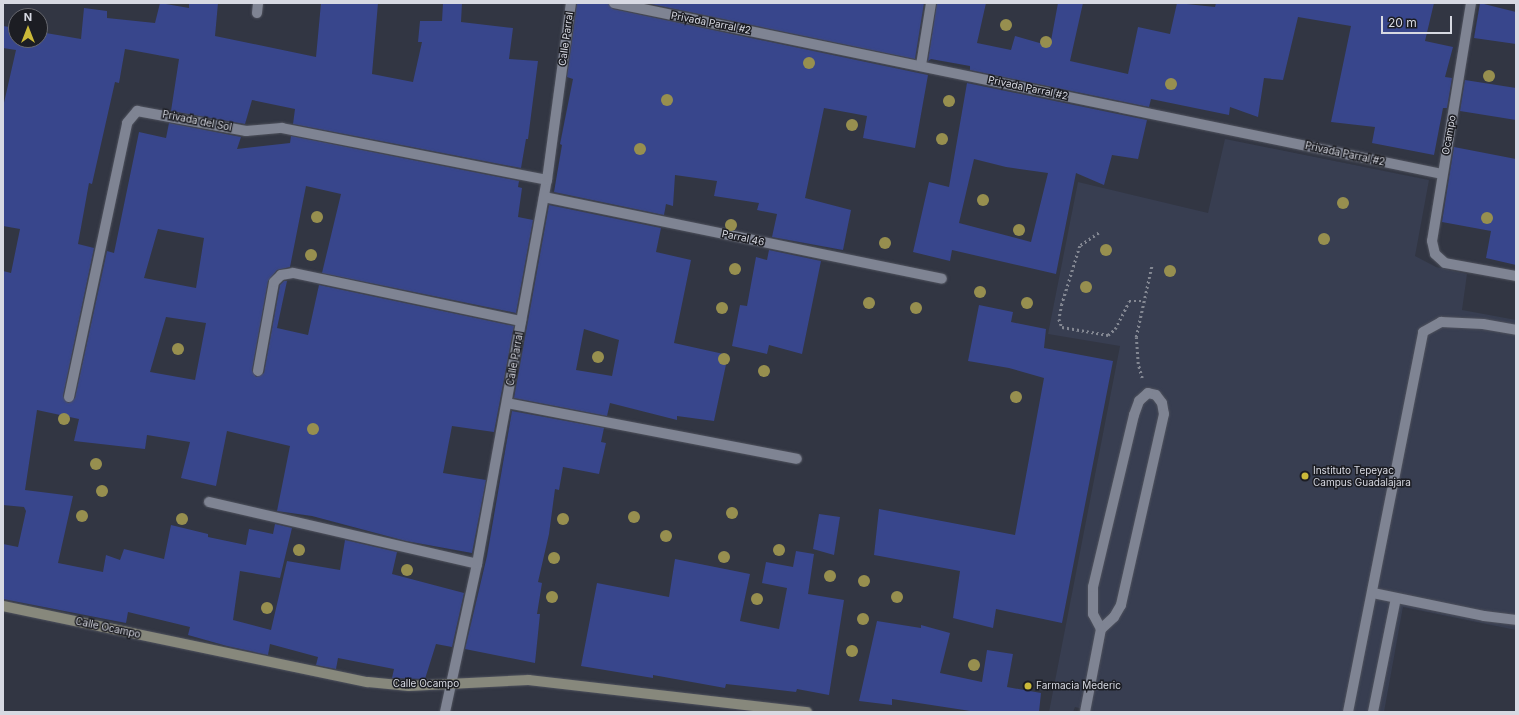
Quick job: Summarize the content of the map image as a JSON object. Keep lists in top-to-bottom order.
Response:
{
  "streets": {
    "street": [
      "Privada Parral #2",
      "Calle Parral",
      "Privada del Sol",
      "Ocampo",
      "Parral 46",
      "Calle Ocampo"
    ]
  },
  "crossings": [
    ["Privada Parral #2", "Ocampo"],
    ["Calle Parral", "Privada del Sol"],
    ["Calle Parral", "Parral 46"],
    ["Calle Parral", "Calle Ocampo"]
  ],
  "places": ["Instituto Tepeyac Campus Guadalajara", "Farmacia Mederic"],
  "scale_bar": "20 m",
  "north": "top"
}
